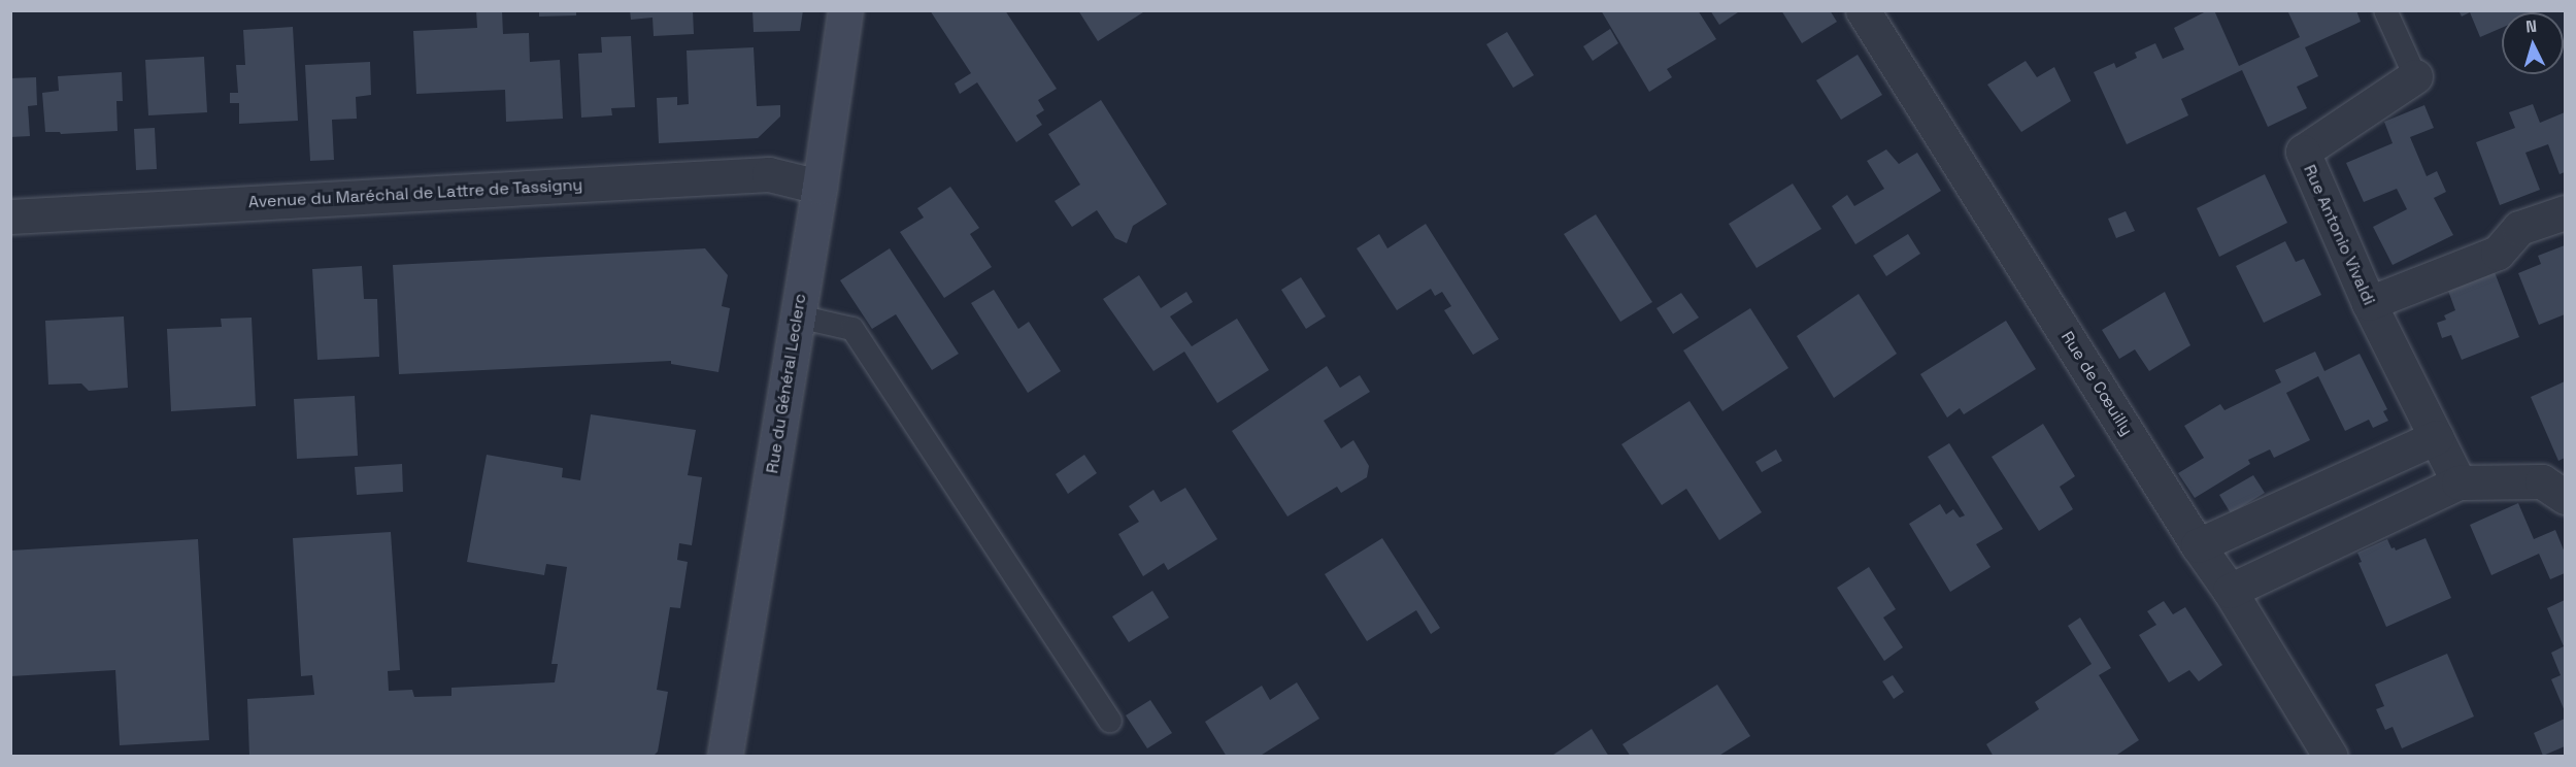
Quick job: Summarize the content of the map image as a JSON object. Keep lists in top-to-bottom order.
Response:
{
  "streets": {
    "main road": ["Rue du Général Leclerc"],
    "street": ["Avenue du Maréchal de Lattre de Tassigny", "Rue Antonio Vivaldi", "Rue de Cœuilly"]
  },
  "crossings": [
    ["Avenue du Maréchal de Lattre de Tassigny", "Rue du Général Leclerc"]
  ],
  "north": "top"
}
